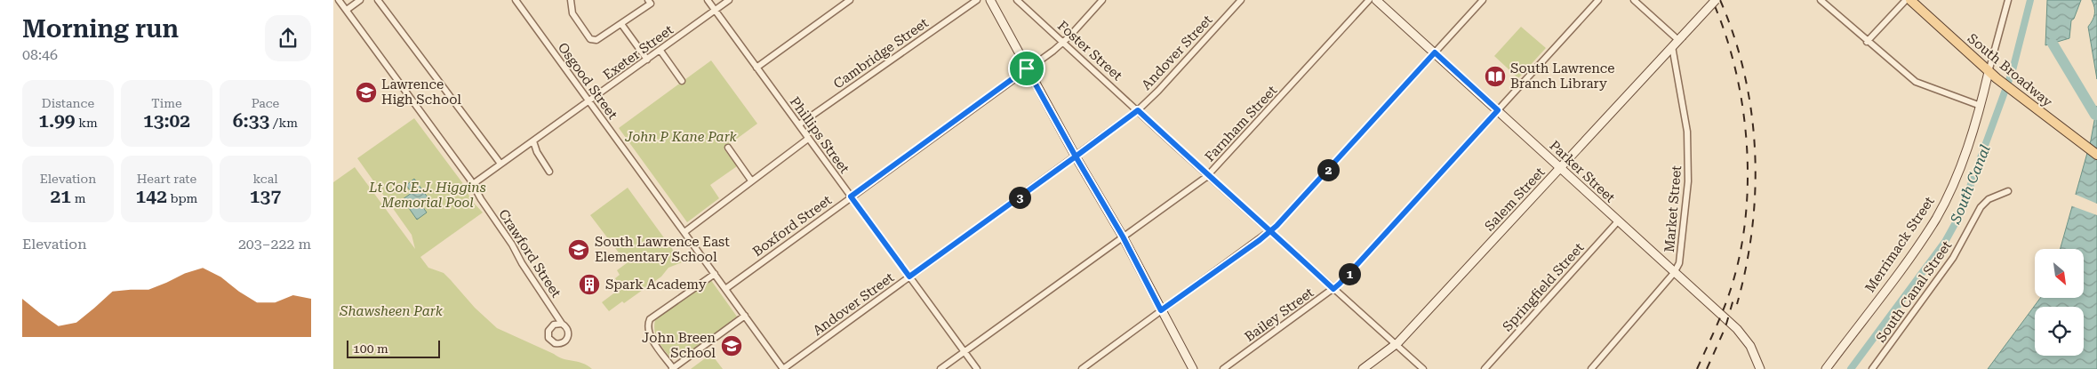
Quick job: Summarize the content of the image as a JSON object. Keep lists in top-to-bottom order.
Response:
{
  "streets": {
    "main road": [
      "South Broadway",
      "Parker Street",
      "Salem Street",
      "Merrimack Street"
    ],
    "street": [
      "Foster Street",
      "Exeter Street",
      "Andover Street",
      "Cambridge Street",
      "Osgood Street",
      "Farnham Street",
      "Phillips Street",
      "Market Street",
      "Boxford Street",
      "Crawford Street",
      "Springfield Street",
      "South Canal Street",
      "Bailey Street"
    ]
  },
  "crossings": [
    ["Foster Street", "Andover Street"],
    ["Foster Street", "Farnham Street"],
    ["Foster Street", "Salem Street"],
    ["Foster Street", "Boxford Street"],
    ["Foster Street", "Bailey Street"],
    ["Exeter Street", "Osgood Street"],
    ["Exeter Street", "Phillips Street"],
    ["Exeter Street", "Crawford Street"],
    ["Andover Street", "Osgood Street"],
    ["Andover Street", "Phillips Street"],
    ["Cambridge Street", "Phillips Street"],
    ["South Broadway", "Merrimack Street"],
    ["Osgood Street", "Boxford Street"],
    ["Farnham Street", "Phillips Street"],
    ["Phillips Street", "Boxford Street"],
    ["Parker Street", "Salem Street"],
    ["Parker Street", "Market Street"],
    ["Parker Street", "Springfield Street"],
    ["Parker Street", "Bailey Street"],
    ["Salem Street", "Market Street"]
  ],
  "water": ["South Canal"],
  "parks": ["John P Kane Park", "Lt Col E.J. Higgins Memorial Pool", "Shawsheen Park"],
  "places": {
    "library": ["South Lawrence Branch Library"],
    "school or university": ["Lawrence High School", "South Lawrence East Elementary School", "John Breen School"],
    "building": ["Spark Academy"]
  },
  "scale_bar": "100 m",
  "north": "bottom right",
  "page": {
    "heading": ["Morning run", "08:46"],
    "stats": [
      ["Distance", "1.99 km"],
      ["Time", "13:02"],
      ["Pace", "6:33 /km"],
      ["Elevation", "21 m"],
      ["Heart rate", "142 bpm"],
      ["kcal", "137"]
    ],
    "pins": ["2", "3", "1"],
    "chart": ["Elevation", "203–222 m"],
    "scale": "100 m"
  }
}
